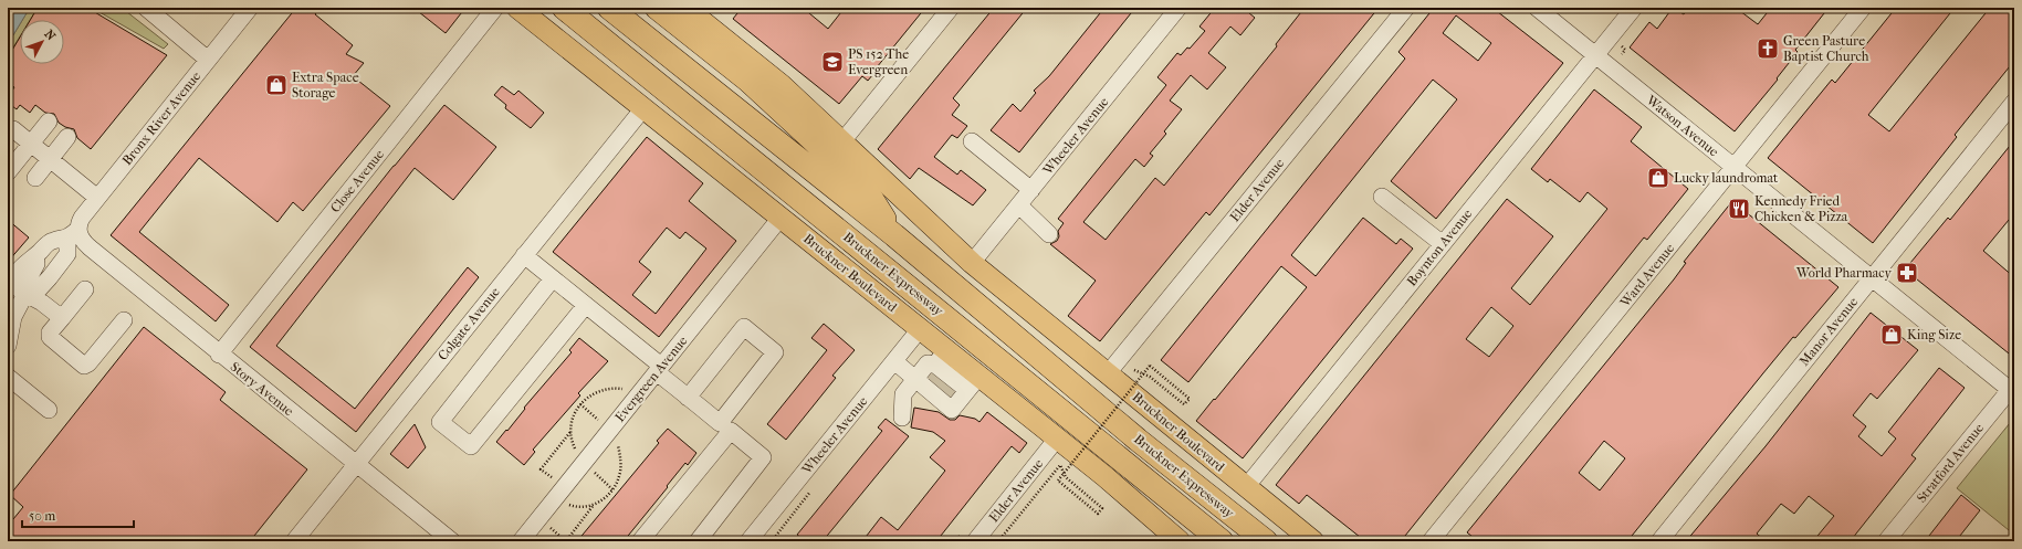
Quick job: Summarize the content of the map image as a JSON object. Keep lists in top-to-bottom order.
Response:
{
  "streets": {
    "highway": ["Bruckner Expressway"],
    "main road": ["Bruckner Boulevard"],
    "street": [
      "Bronx River Avenue",
      "Watson Avenue",
      "Wheeler Avenue",
      "Close Avenue",
      "Elder Avenue",
      "Boynton Avenue",
      "Ward Avenue",
      "Colgate Avenue",
      "Manor Avenue",
      "Evergreen Avenue",
      "Story Avenue",
      "Stratford Avenue"
    ]
  },
  "crossings": [
    ["Bronx River Avenue", "Story Avenue"],
    ["Watson Avenue", "Boynton Avenue"],
    ["Watson Avenue", "Ward Avenue"],
    ["Watson Avenue", "Manor Avenue"],
    ["Watson Avenue", "Stratford Avenue"],
    ["Wheeler Avenue", "Bruckner Boulevard"],
    ["Close Avenue", "Story Avenue"],
    ["Elder Avenue", "Bruckner Boulevard"],
    ["Boynton Avenue", "Bruckner Boulevard"],
    ["Bruckner Boulevard", "Colgate Avenue"],
    ["Bruckner Boulevard", "Evergreen Avenue"],
    ["Colgate Avenue", "Story Avenue"]
  ],
  "places": {
    "church": ["Green Pasture Baptist Church"],
    "school or university": ["PS 152 The Evergreen"],
    "shop": ["Extra Space Storage", "Lucky laundromat", "King Size"],
    "restaurant": ["Kennedy Fried Chicken & Pizza"],
    "pharmacy": ["World Pharmacy"]
  },
  "scale_bar": "50 m",
  "north": "top right"
}
